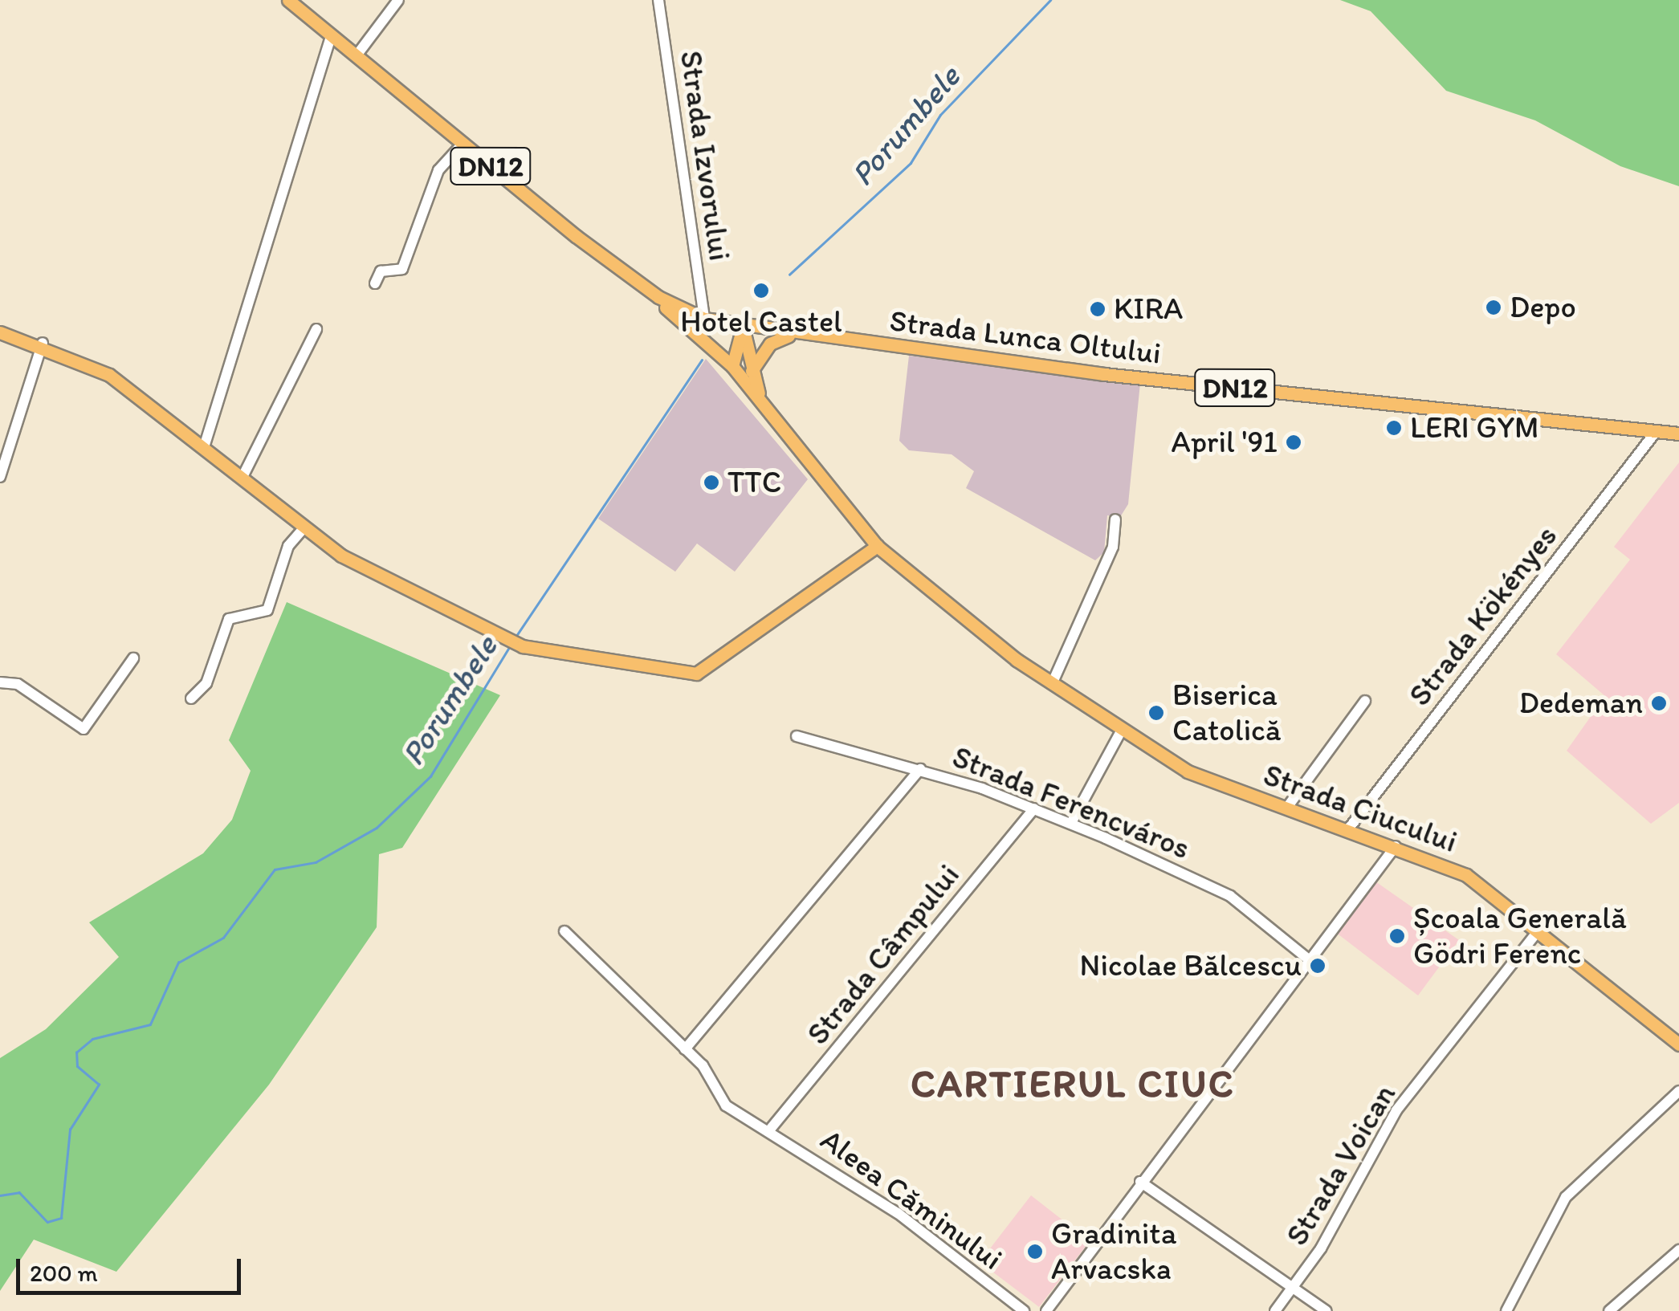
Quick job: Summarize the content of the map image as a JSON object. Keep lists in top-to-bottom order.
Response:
{
  "streets": {
    "main road": ["DN12", "Strada Lunca Oltului", "Strada Ciucului"],
    "street": [
      "Strada Izvorului",
      "Strada Kökényes",
      "Strada Ferencváros",
      "Strada Câmpului",
      "Strada Voican",
      "Aleea Căminului"
    ]
  },
  "crossings": [
    ["Strada Izvorului", "Strada Lunca Oltului"],
    ["DN12", "Strada Lunca Oltului"],
    ["DN12", "Strada Ciucului"],
    ["Strada Lunca Oltului", "Strada Kökényes"],
    ["Strada Lunca Oltului", "Strada Ciucului"],
    ["Strada Kökényes", "Strada Ciucului"],
    ["Strada Ferencváros", "Strada Câmpului"],
    ["Strada Ciucului", "Strada Voican"],
    ["Strada Câmpului", "Aleea Căminului"]
  ],
  "districts": ["CARTIERUL CIUC"],
  "water": ["Porumbele"],
  "places": [
    "Hotel Castel",
    "Depo",
    "KIRA",
    "LERI GYM",
    "April '91",
    "TTC",
    "Dedeman",
    "Biserica Catolică",
    "Școala Generală Gödri Ferenc",
    "Nicolae Bălcescu",
    "Gradinita Arvacska"
  ],
  "scale_bar": "200 m"
}
